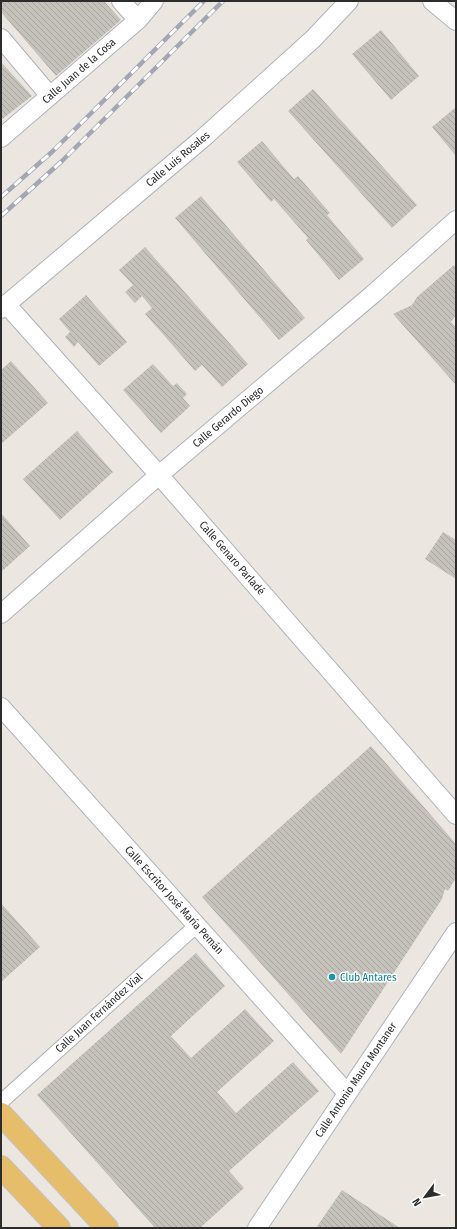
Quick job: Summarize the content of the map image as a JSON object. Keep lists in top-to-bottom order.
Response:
{
  "streets": {
    "street": [
      "Calle Juan de la Cosa",
      "Calle Luis Rosales",
      "Calle Gerardo Diego",
      "Calle Genaro Parladé",
      "Calle Escritor José María Pemán",
      "Calle Juan Fernández Vial",
      "Calle Antonio Maura Montaner"
    ]
  },
  "crossings": [
    ["Calle Luis Rosales", "Calle Genaro Parladé"],
    ["Calle Gerardo Diego", "Calle Genaro Parladé"],
    ["Calle Escritor José María Pemán", "Calle Juan Fernández Vial"],
    ["Calle Escritor José María Pemán", "Calle Antonio Maura Montaner"]
  ],
  "places": ["Club Antares"],
  "north": "bottom left"
}
